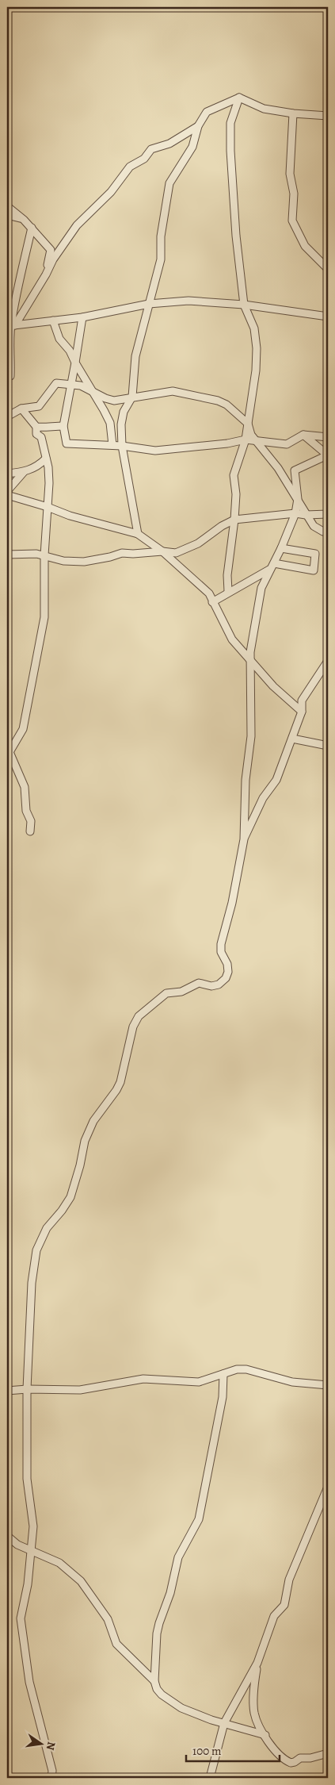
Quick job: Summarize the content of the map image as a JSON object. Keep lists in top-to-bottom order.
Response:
{
  "scale_bar": "100 m",
  "north": "right"
}
